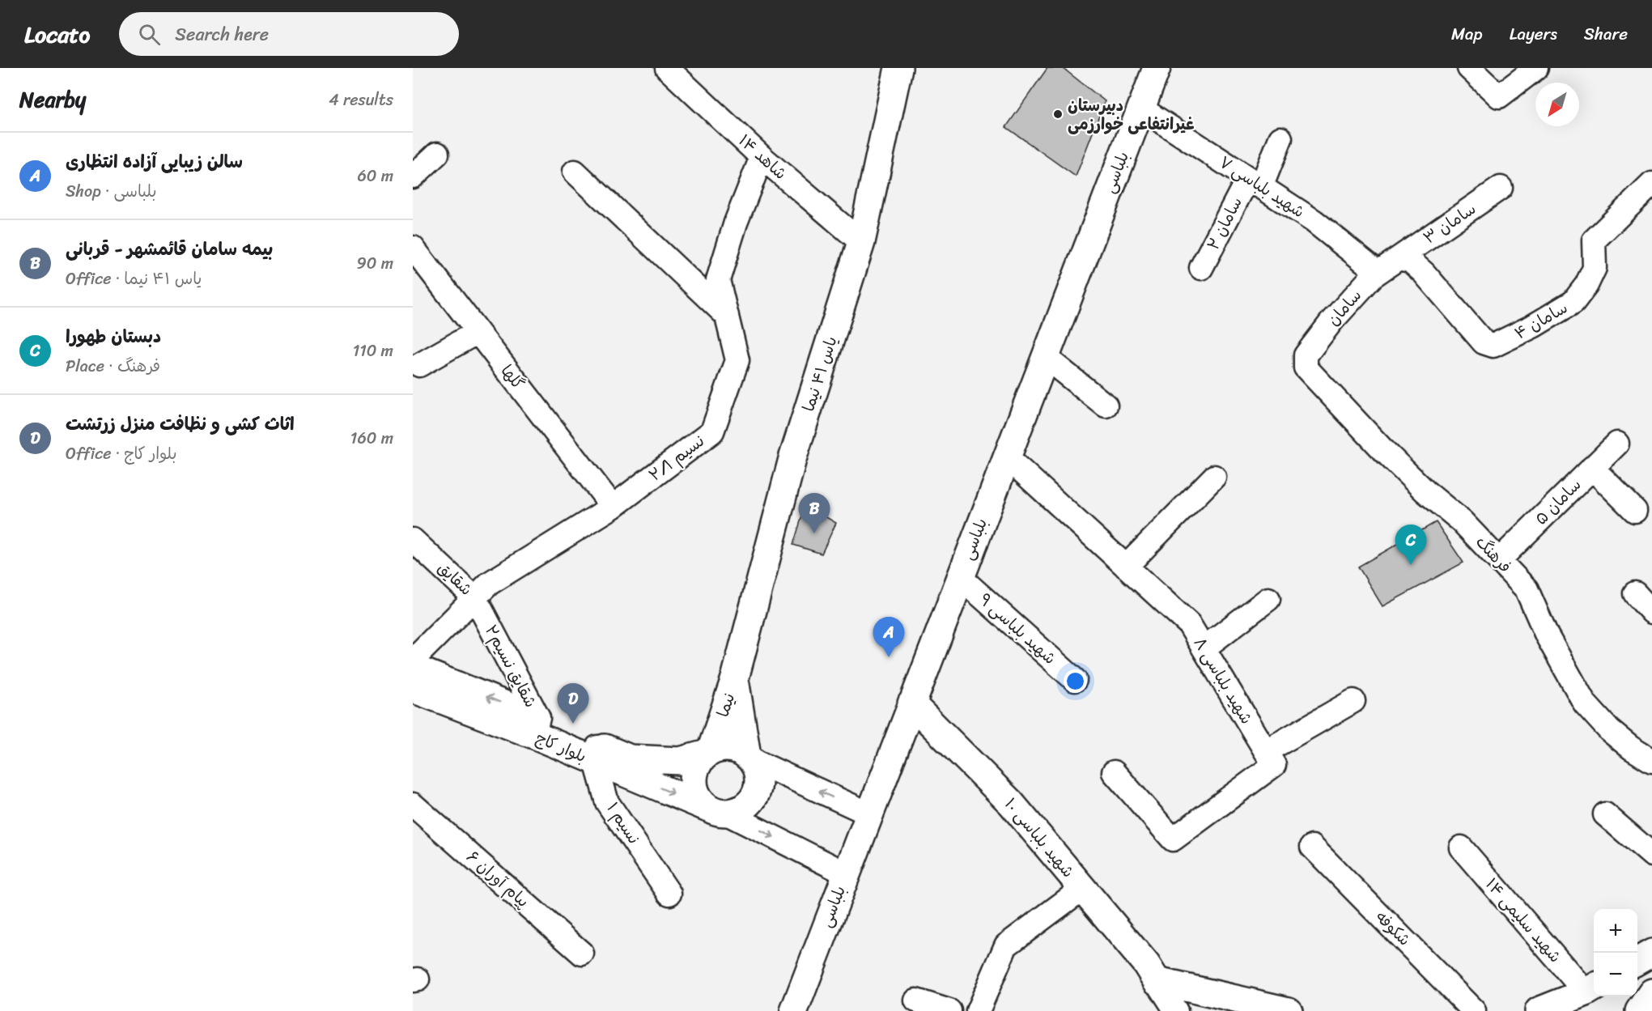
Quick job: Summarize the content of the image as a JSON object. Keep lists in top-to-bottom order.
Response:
{
  "streets": {
    "street": [
      "شاهد ۱۴",
      "بلباسی",
      "شهید بلباسی ۷",
      "سامان ۲",
      "سامان ۳",
      "سامان",
      "سامان ۴",
      "یاس ۴۱ نیما",
      "گلها",
      "نسیم ۲/۱",
      "سامان ۵",
      "فرهنگ",
      "شقایق",
      "شهید بلباسی ۹",
      "شقایق نسیم۲",
      "شهید بلباسی ۸",
      "نیما",
      "بلوار کاج",
      "نسیم ۱",
      "شهید بلباسی ١٠",
      "پیام آوران ۶",
      "شهید سلیمی ۱۴",
      "شکوفه"
    ]
  },
  "crossings": [
    ["شاهد ۱۴", "یاس ۴۱ نیما"],
    ["شاهد ۱۴", "نسیم ۲/۱"],
    ["بلباسی", "شهید بلباسی ۷"],
    ["بلباسی", "شهید بلباسی ۹"],
    ["بلباسی", "شهید بلباسی ۸"],
    ["بلباسی", "بلوار کاج"],
    ["بلباسی", "شهید بلباسی ١٠"],
    ["شهید بلباسی ۷", "سامان ۲"],
    ["شهید بلباسی ۷", "سامان"],
    ["سامان ۳", "سامان"],
    ["سامان ۳", "سامان ۴"],
    ["سامان", "سامان ۴"],
    ["سامان", "فرهنگ"],
    ["یاس ۴۱ نیما", "نیما"],
    ["گلها", "نسیم ۲/۱"],
    ["نسیم ۲/۱", "شقایق"],
    ["نسیم ۲/۱", "شقایق نسیم۲"],
    ["سامان ۵", "فرهنگ"],
    ["شقایق", "شقایق نسیم۲"],
    ["شقایق نسیم۲", "بلوار کاج"],
    ["نیما", "بلوار کاج"],
    ["بلوار کاج", "نسیم ۱"]
  ],
  "places": ["دبیرستان غیرانتفاعی خوارزمی"],
  "north": "bottom left",
  "page": {
    "header": "Locato",
    "search": "Search here",
    "nav": ["Map", "Layers", "Share"],
    "heading": ["Nearby", "4 results"],
    "list": [
      {
        "mark": "A",
        "name": "سالن زیبایی آزاده انتظاری",
        "note": "Shop · بلباسی",
        "value": "60 m"
      },
      {
        "mark": "B",
        "name": "بیمه سامان قائمشهر - قربانی",
        "note": "Office · یاس ۴۱ نیما",
        "value": "90 m"
      },
      {
        "mark": "C",
        "name": "دبستان طهورا",
        "note": "Place · فرهنگ",
        "value": "110 m"
      },
      {
        "mark": "D",
        "name": "اثاث کشی و نظافت منزل زرتشت",
        "note": "Office · بلوار کاج",
        "value": "160 m"
      }
    ],
    "pins": [
      "B",
      "C",
      "A",
      "D"
    ],
    "map_buttons": ["+", "−"]
  }
}
